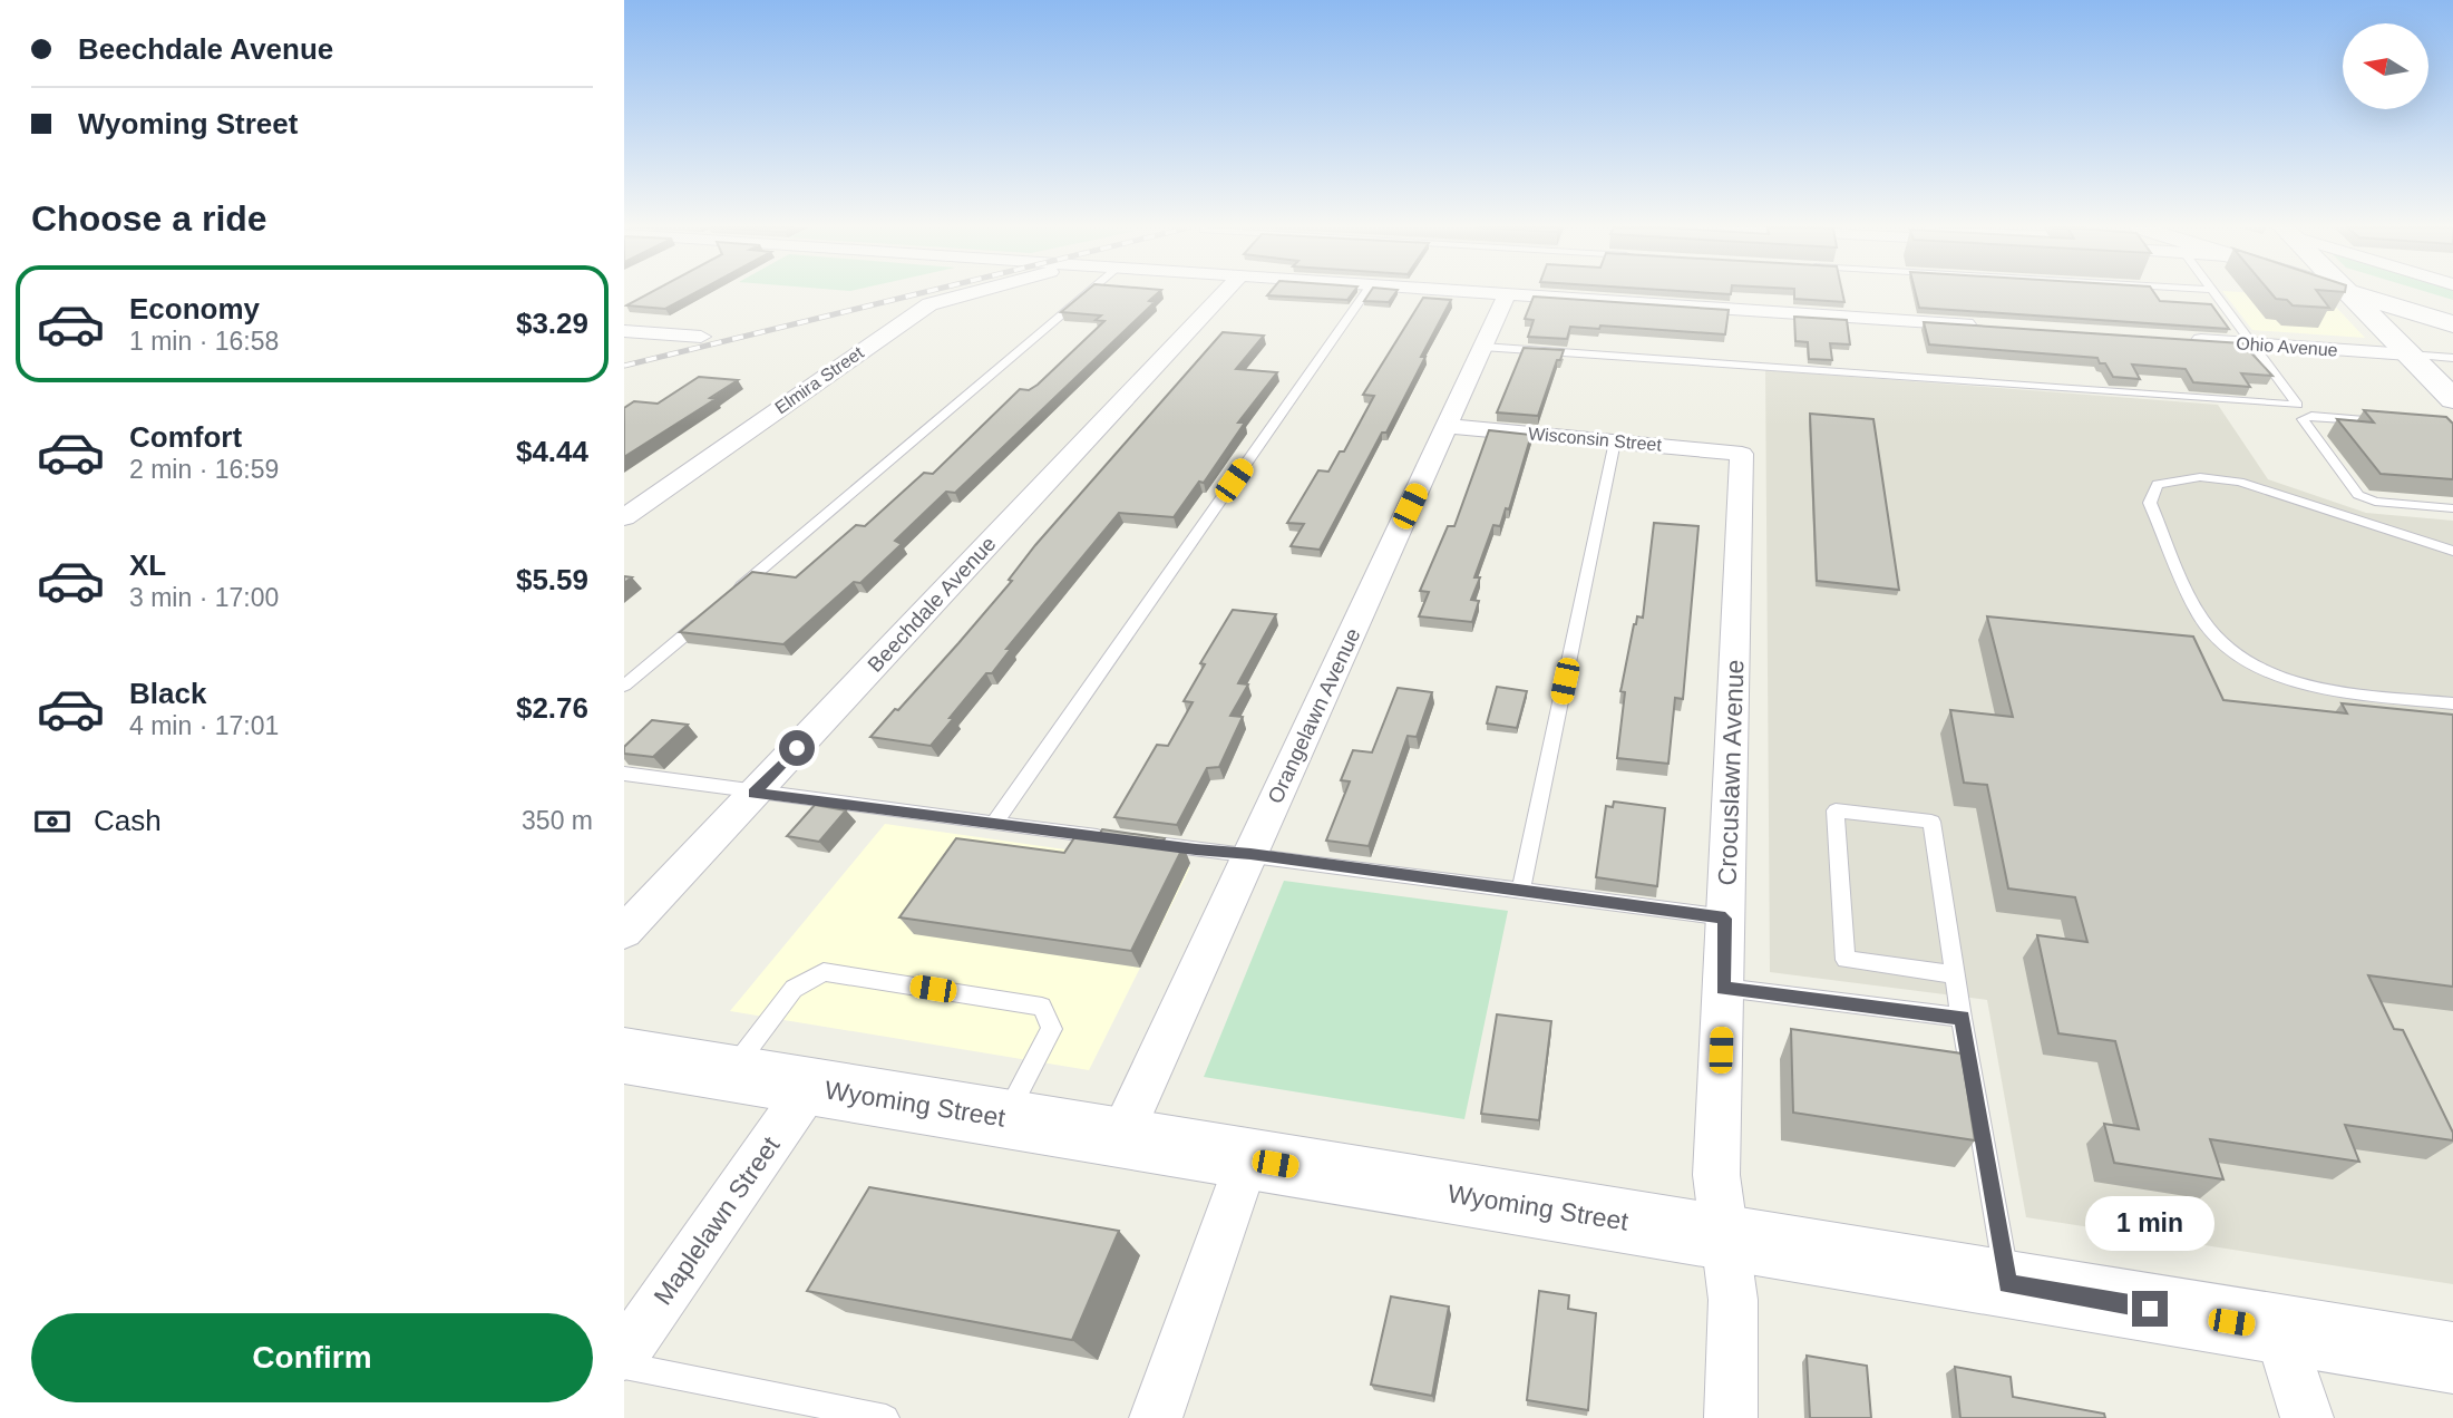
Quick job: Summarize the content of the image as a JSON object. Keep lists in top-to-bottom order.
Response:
{
  "streets": {
    "street": [
      "Ohio Avenue",
      "Elmira Street",
      "Wisconsin Street",
      "Beechdale Avenue",
      "Orangelawn Avenue",
      "Crocuslawn Avenue",
      "Wyoming Street",
      "Maplelawn Street"
    ]
  },
  "crossings": [
    ["Wisconsin Street", "Orangelawn Avenue"],
    ["Wisconsin Street", "Crocuslawn Avenue"],
    ["Orangelawn Avenue", "Wyoming Street"],
    ["Crocuslawn Avenue", "Wyoming Street"],
    ["Wyoming Street", "Maplelawn Street"]
  ],
  "north": "left",
  "page": {
    "banner": ["Beechdale Avenue", "Wyoming Street"],
    "heading": "Choose a ride",
    "list": [
      {
        "name": "Economy",
        "note": "1 min · 16:58",
        "value": "$3.29"
      },
      {
        "name": "Comfort",
        "note": "2 min · 16:59",
        "value": "$4.44"
      },
      {
        "name": "XL",
        "note": "3 min · 17:00",
        "value": "$5.59"
      },
      {
        "name": "Black",
        "note": "4 min · 17:01",
        "value": "$2.76"
      }
    ],
    "pay": ["Cash", "350 m"],
    "bubble": "1 min",
    "buttons": "Confirm"
  }
}
